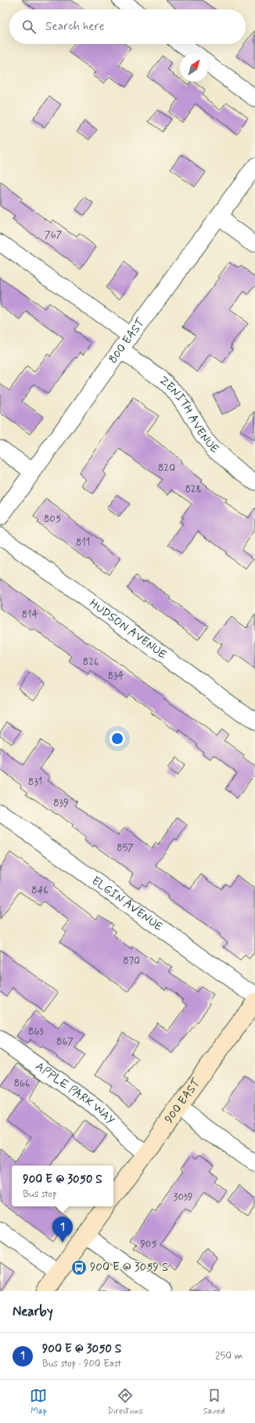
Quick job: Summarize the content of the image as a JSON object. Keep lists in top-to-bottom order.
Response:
{
  "streets": {
    "street": [
      "800 EAST",
      "ZENITH AVENUE",
      "HUDSON AVENUE",
      "ELGIN AVENUE",
      "APPLE PARK WAY",
      "900 EAST"
    ]
  },
  "crossings": [
    ["800 EAST", "ZENITH AVENUE"],
    ["APPLE PARK WAY", "900 EAST"]
  ],
  "places": {
    "bus stop": ["900 E @ 3059 S"]
  },
  "house_numbers": [
    "767",
    "820",
    "828",
    "805",
    "811",
    "814",
    "826",
    "834",
    "831",
    "839",
    "857",
    "846",
    "870",
    "863",
    "867",
    "866",
    "3039",
    "905"
  ],
  "north": "top right",
  "page": {
    "search": "Search here",
    "popup": ["900 E @ 3050 S", "Bus stop"],
    "pins": "1",
    "heading": "Nearby",
    "list": [
      {
        "mark": "1",
        "name": "900 E @ 3050 S",
        "note": "Bus stop · 900 East",
        "value": "250 m"
      }
    ],
    "nav": ["Map", "Directions", "Saved"]
  }
}
